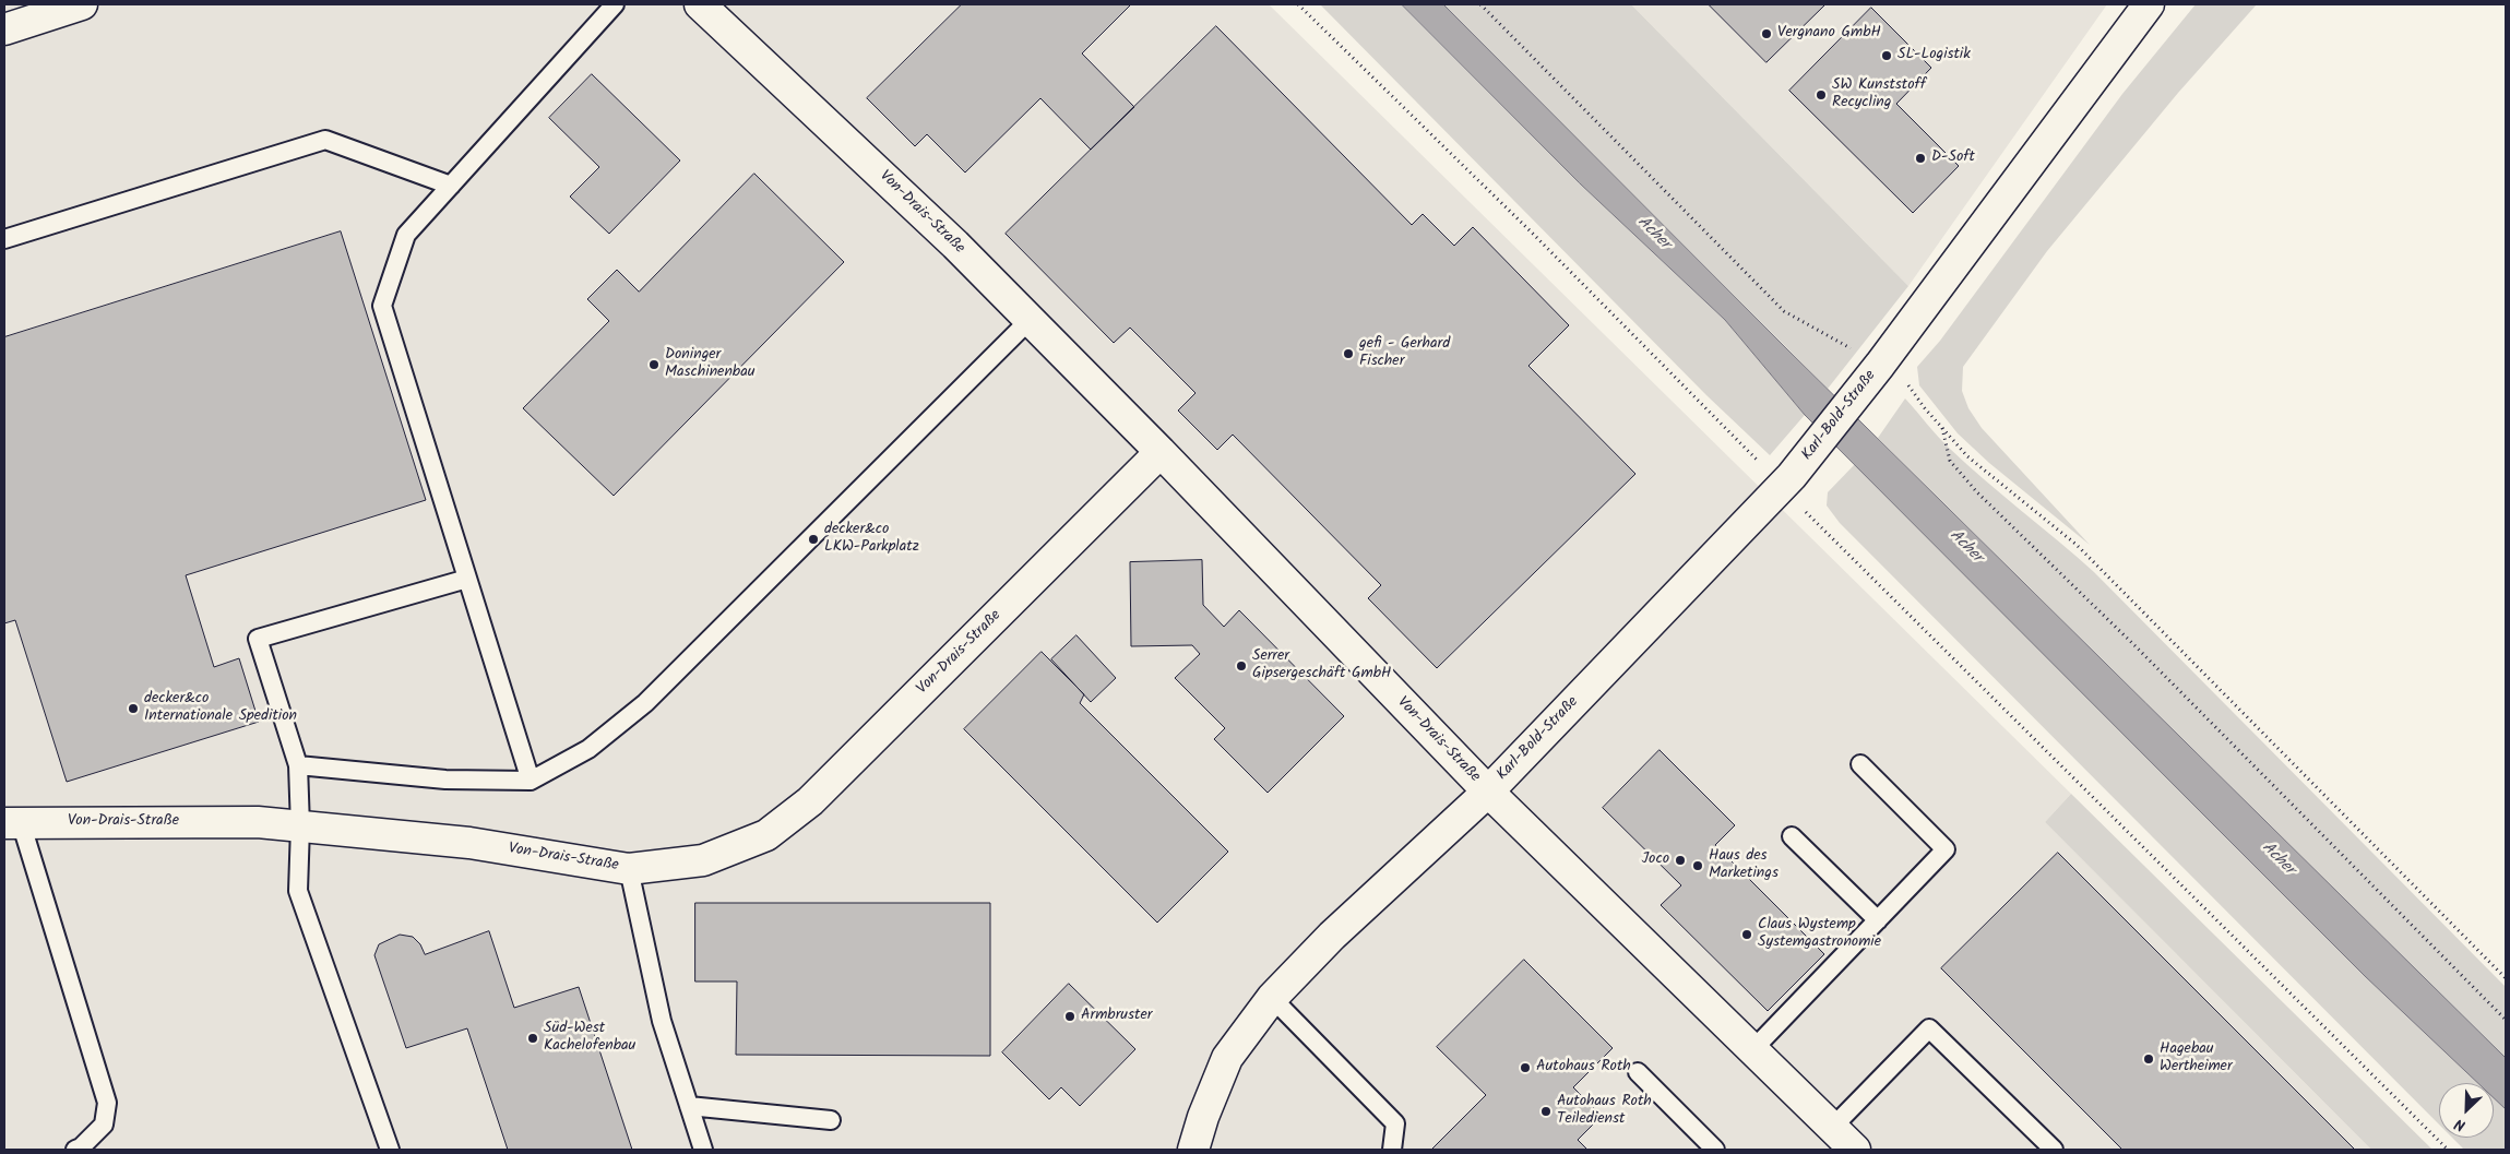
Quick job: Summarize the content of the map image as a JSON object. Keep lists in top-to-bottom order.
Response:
{
  "streets": {
    "street": ["Von-Drais-Straße", "Karl-Bold-Straße"]
  },
  "crossings": [
    ["Von-Drais-Straße", "Karl-Bold-Straße"]
  ],
  "water": ["Acher"],
  "places": [
    "Vergnano GmbH",
    "SL-Logistik",
    "SW Kunststoff Recycling",
    "D-Soft",
    "gefi - Gerhard Fischer",
    "Doninger Maschinenbau",
    "decker&co LKW-Parkplatz",
    "Serrer Gipsergeschäft GmbH",
    "decker&co Internationale Spedition",
    "Joco",
    "Haus des Marketings",
    "Claus Wystemp Systemgastronomie",
    "Armbruster",
    "Süd-West Kachelofenbau",
    "Hagebau Wertheimer",
    "Autohaus Roth",
    "Autohaus Roth Teiledienst"
  ],
  "north": "bottom left"
}
